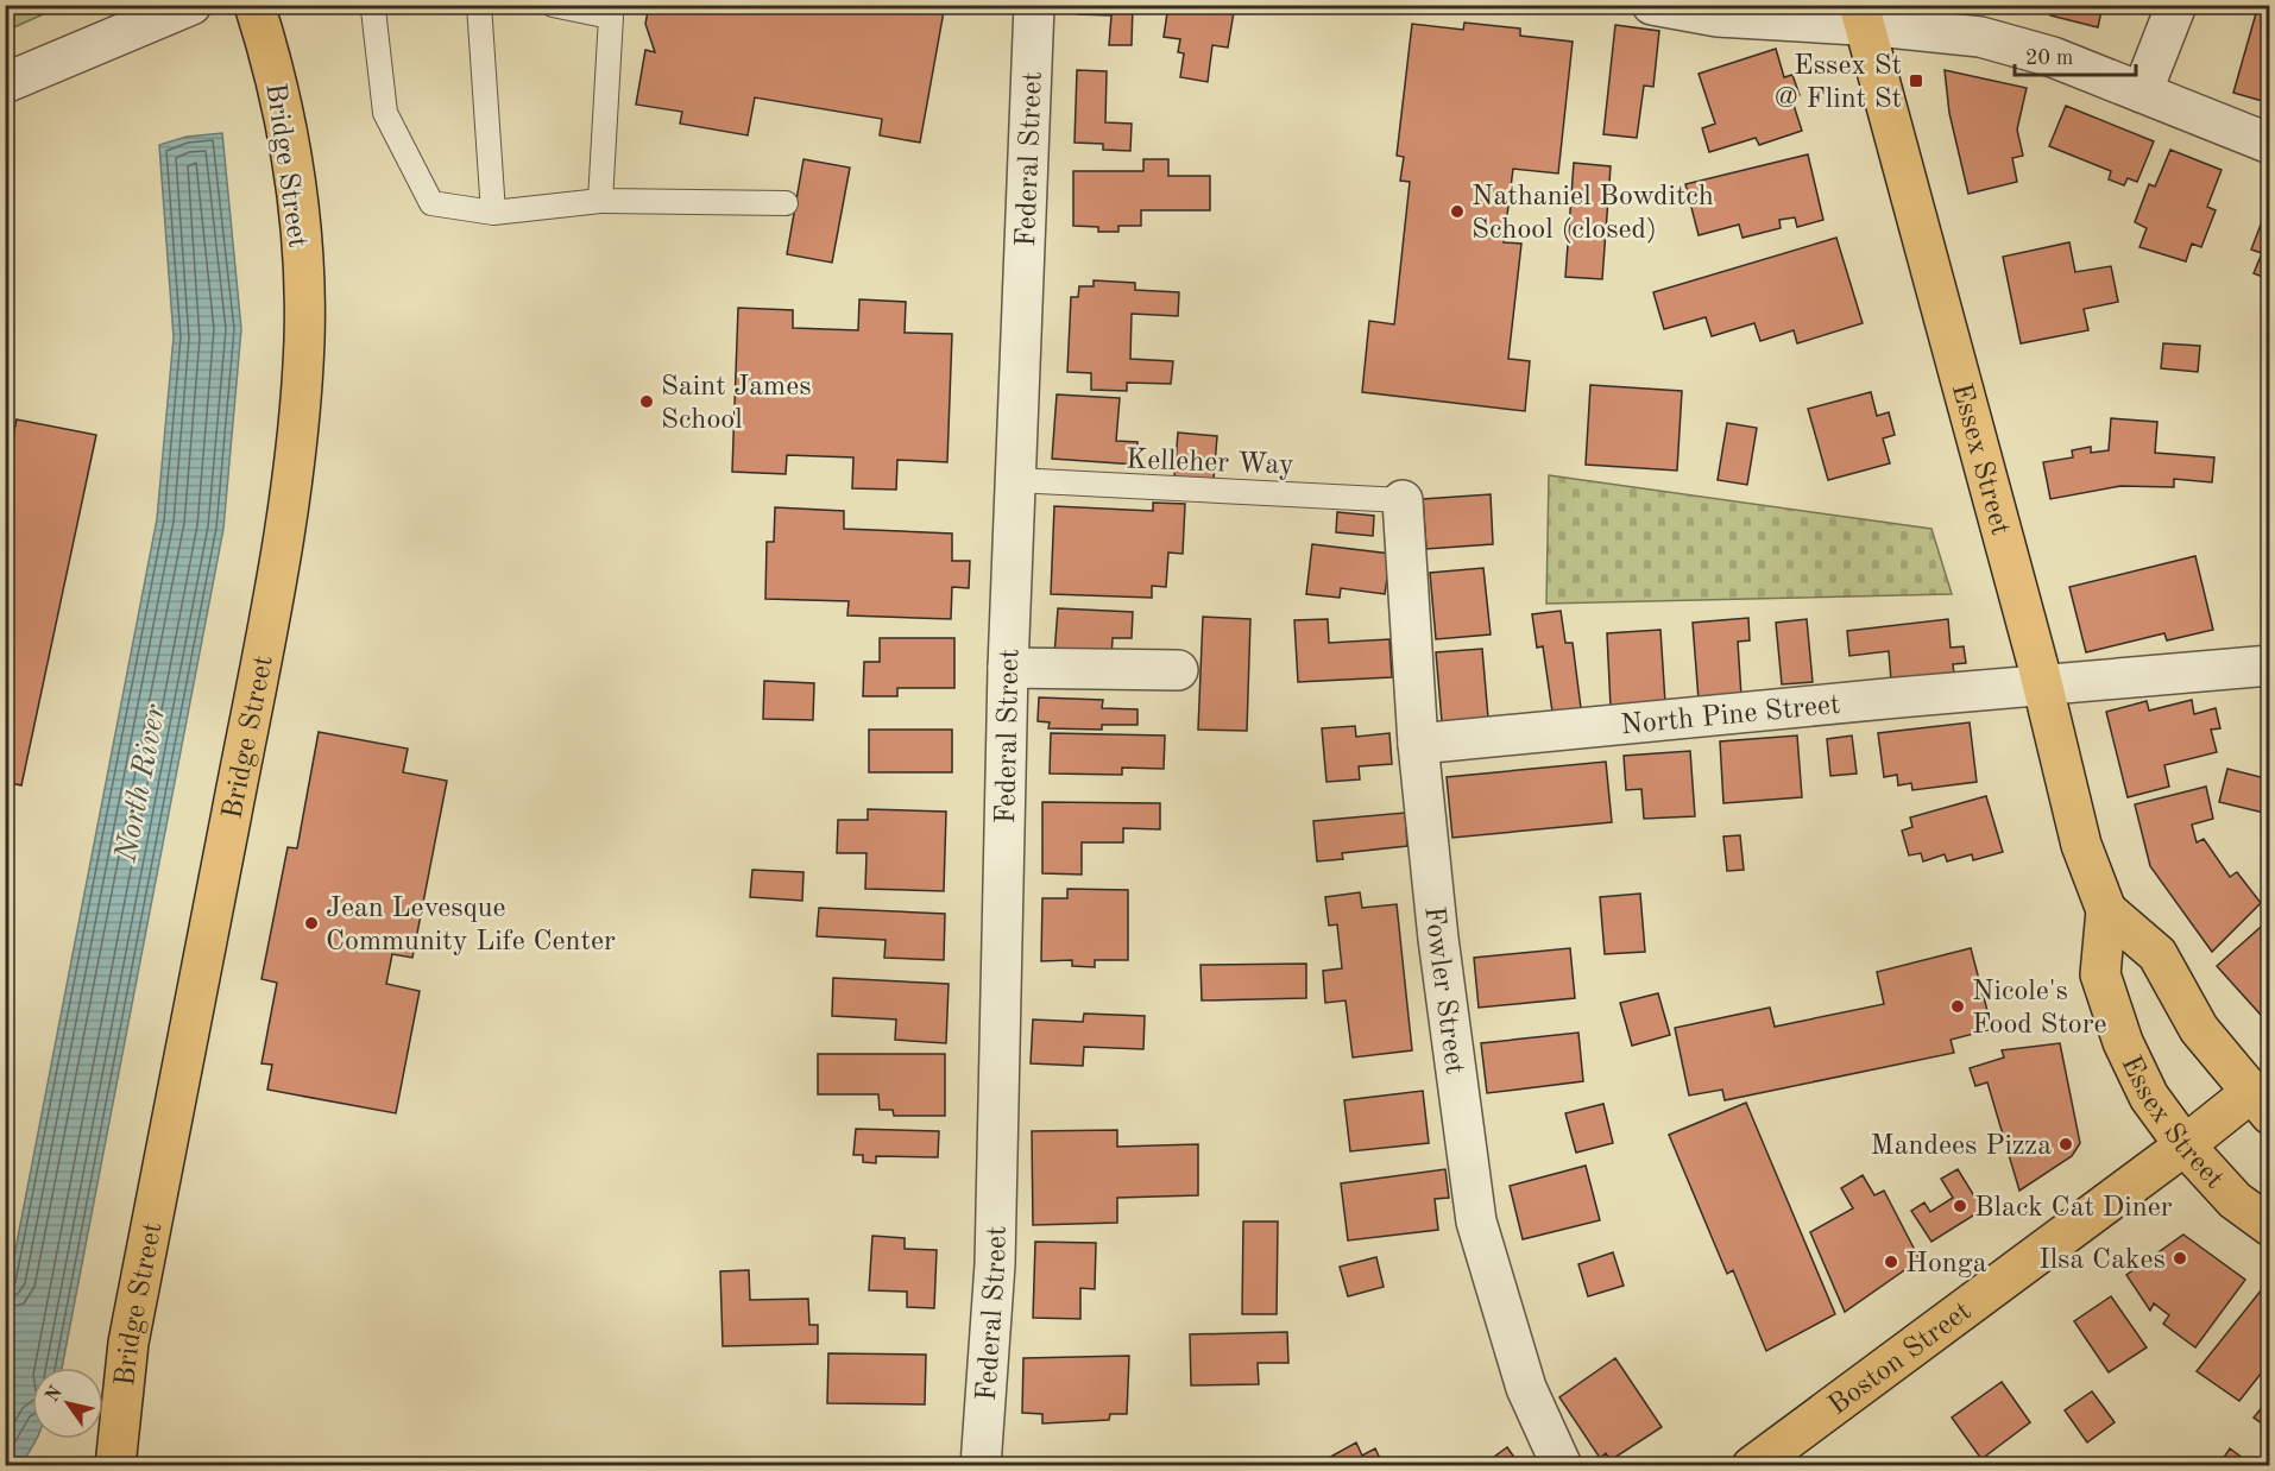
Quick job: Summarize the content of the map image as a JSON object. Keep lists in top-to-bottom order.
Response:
{
  "streets": {
    "main road": ["Bridge Street", "Essex Street", "Boston Street"],
    "street": ["Federal Street", "North Pine Street", "Fowler Street"],
    "lane": ["Kelleher Way"]
  },
  "crossings": [
    ["Federal Street", "Kelleher Way"],
    ["Essex Street", "North Pine Street"],
    ["Essex Street", "Boston Street"],
    ["Kelleher Way", "Fowler Street"],
    ["North Pine Street", "Fowler Street"]
  ],
  "water": ["North River"],
  "places": {
    "transit": ["Essex St @ Flint St"],
    "other": [
      "Nathaniel Bowditch School (closed)",
      "Saint James School",
      "Jean Levesque Community Life Center",
      "Nicole's Food Store",
      "Mandees Pizza",
      "Black Cat Diner",
      "Ilsa Cakes",
      "Honga"
    ]
  },
  "scale_bar": "20 m",
  "north": "top left"
}
